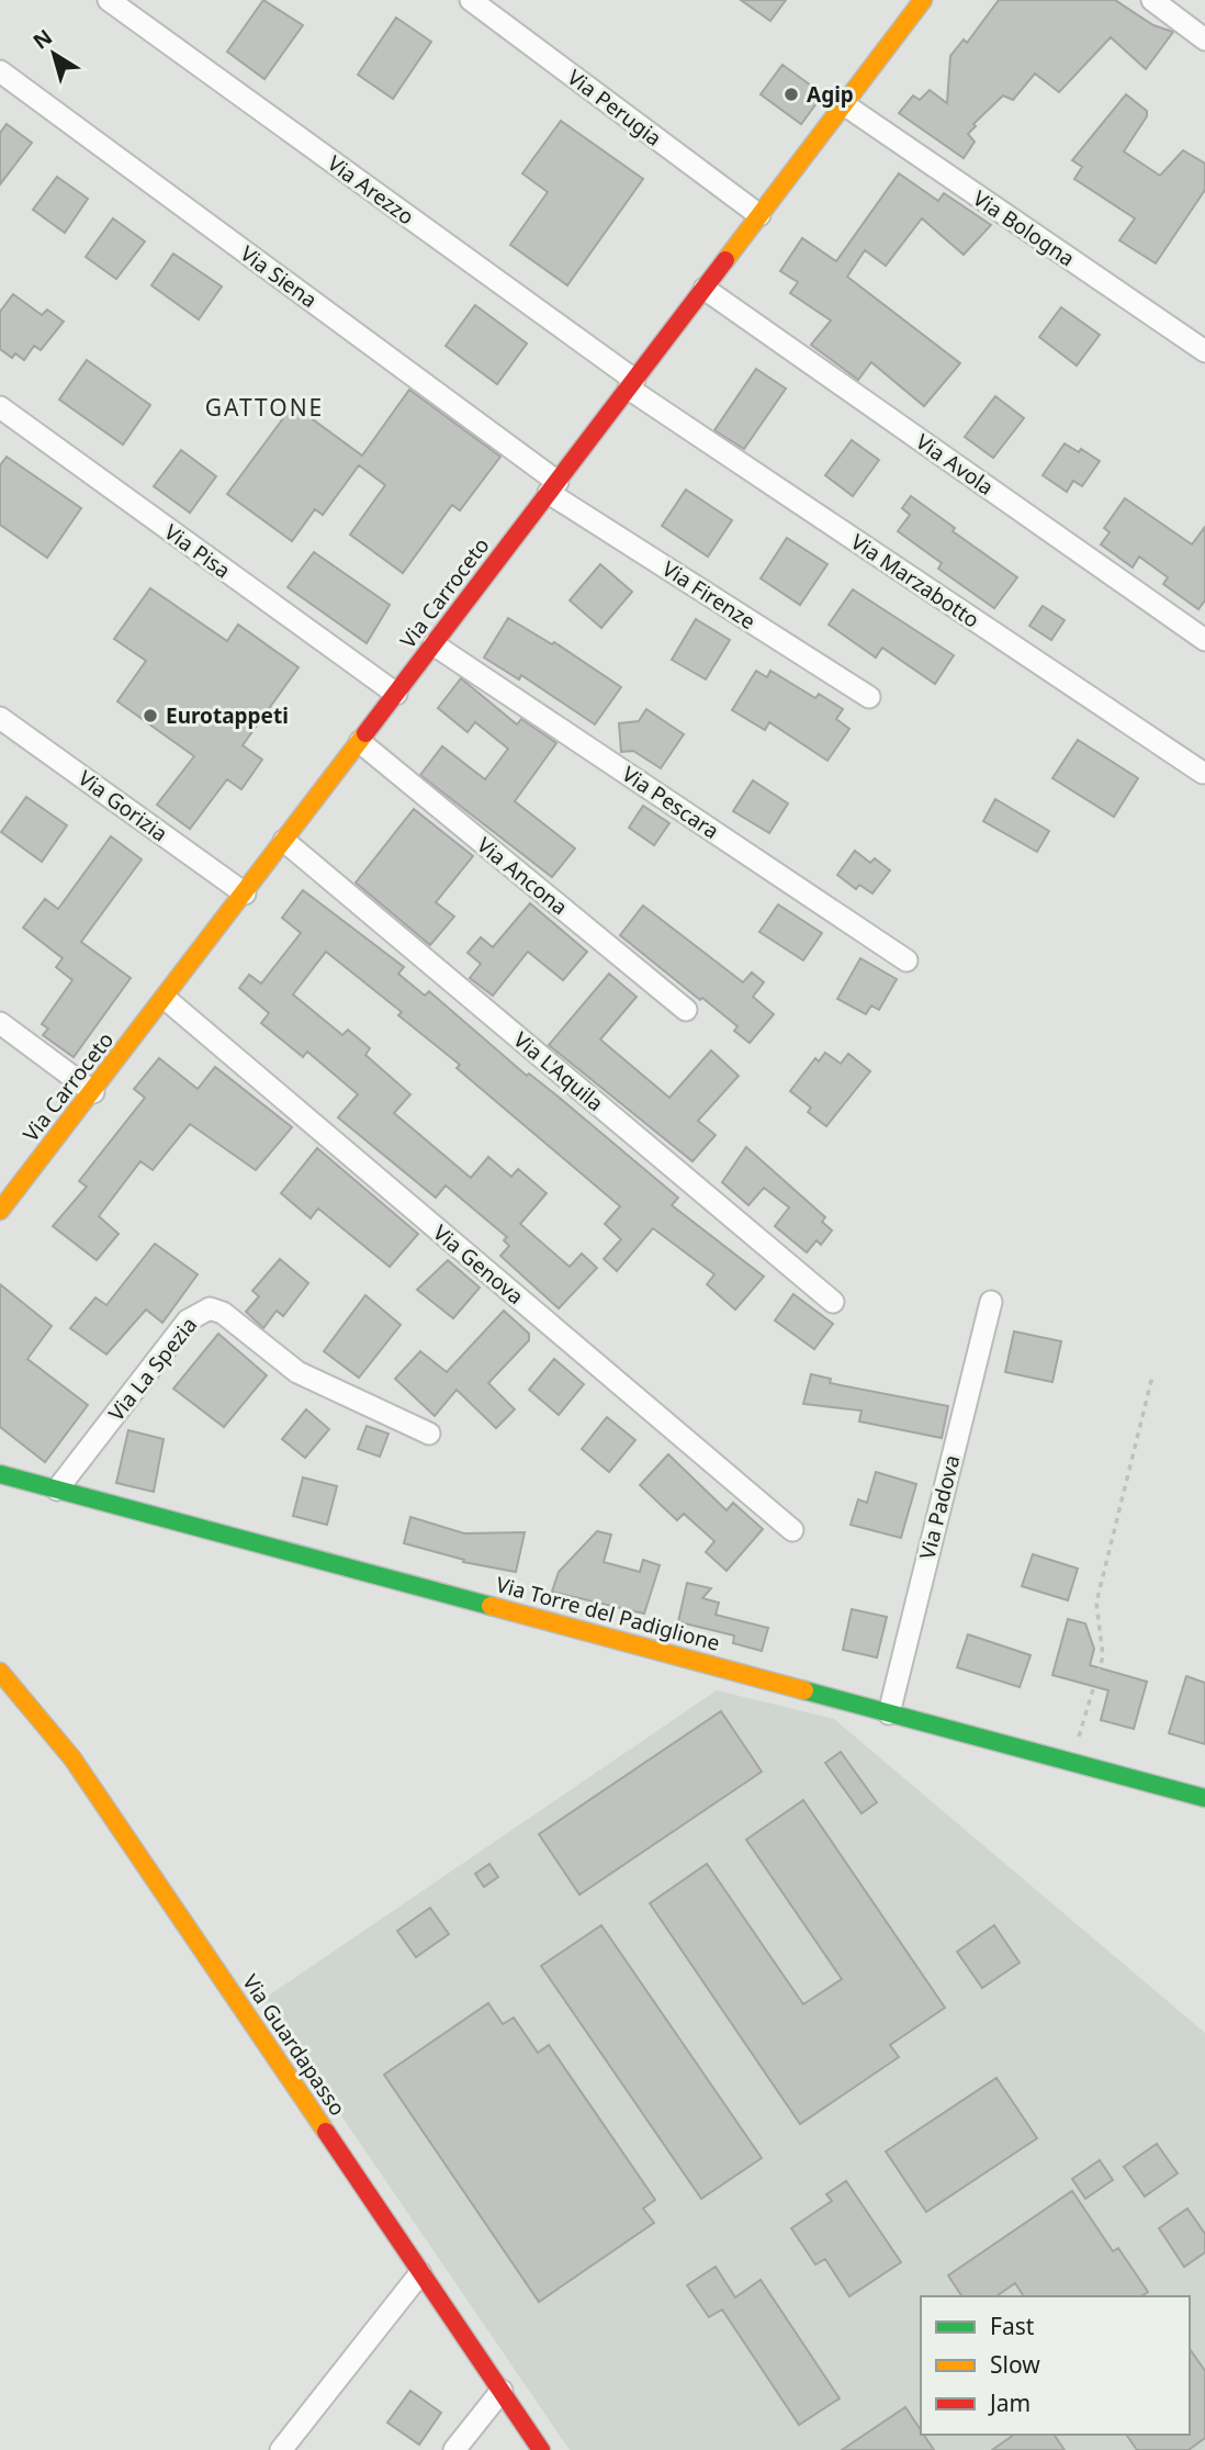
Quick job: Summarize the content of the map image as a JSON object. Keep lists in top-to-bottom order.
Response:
{
  "streets": {
    "street": [
      "Via Perugia",
      "Via Arezzo",
      "Via Bologna",
      "Via Siena",
      "Via Avola",
      "Via Pisa",
      "Via Marzabotto",
      "Via Carroceto",
      "Via Firenze",
      "Via Pescara",
      "Via Gorizia",
      "Via Ancona",
      "Via L'Aquila",
      "Via Genova",
      "Via La Spezia",
      "Via Padova",
      "Via Torre del Padiglione",
      "Via Guardapasso"
    ]
  },
  "crossings": [
    ["Via Perugia", "Via Carroceto"],
    ["Via Arezzo", "Via Marzabotto"],
    ["Via Arezzo", "Via Carroceto"],
    ["Via Bologna", "Via Carroceto"],
    ["Via Siena", "Via Carroceto"],
    ["Via Siena", "Via Firenze"],
    ["Via Avola", "Via Carroceto"],
    ["Via Pisa", "Via Carroceto"],
    ["Via Marzabotto", "Via Carroceto"],
    ["Via Carroceto", "Via Firenze"],
    ["Via Carroceto", "Via Pescara"],
    ["Via Carroceto", "Via Gorizia"],
    ["Via Carroceto", "Via Ancona"],
    ["Via Carroceto", "Via L'Aquila"],
    ["Via Carroceto", "Via Genova"],
    ["Via La Spezia", "Via Torre del Padiglione"],
    ["Via Padova", "Via Torre del Padiglione"]
  ],
  "districts": ["GATTONE"],
  "places": ["Agip", "Eurotappeti"],
  "legend": ["Fast", "Slow", "Jam"],
  "north": "top left"
}
